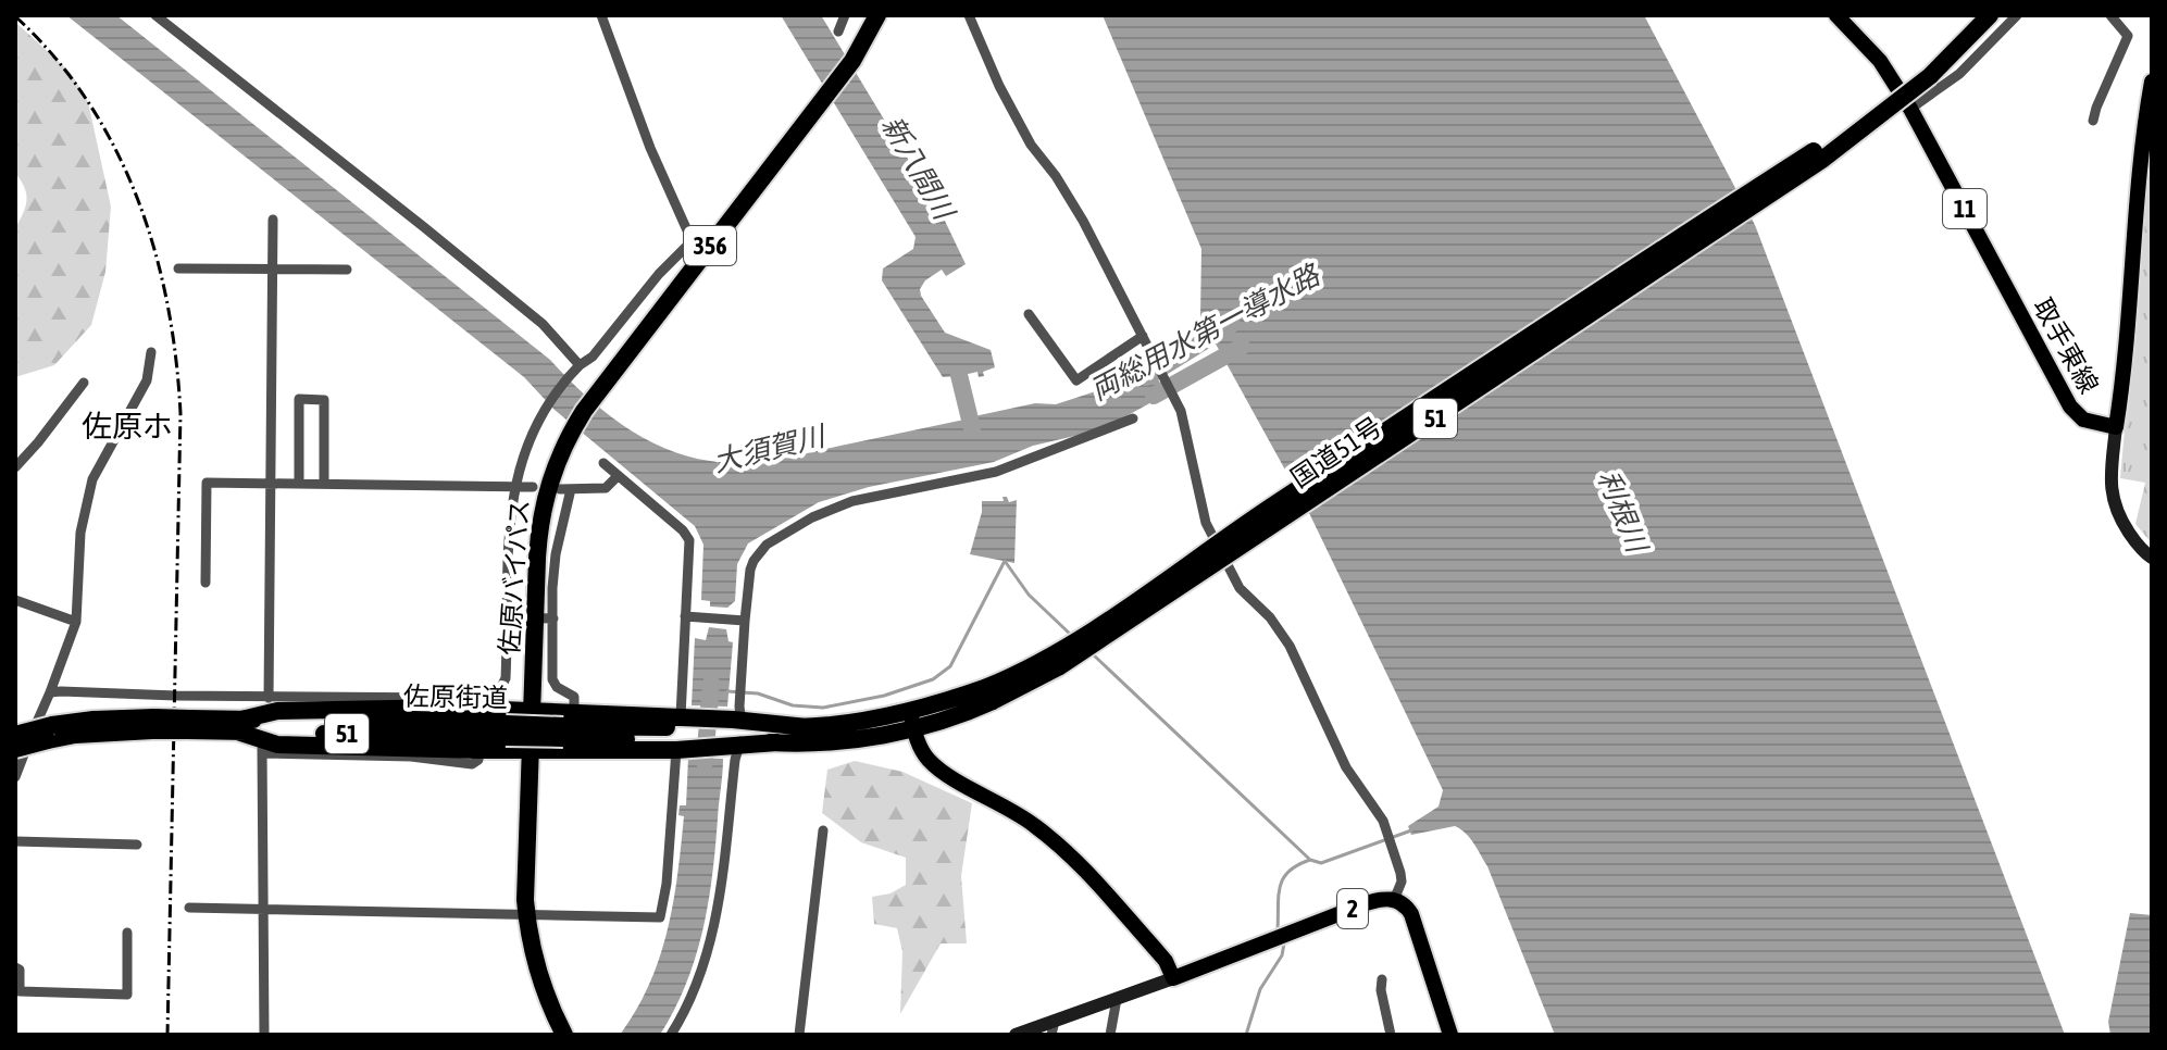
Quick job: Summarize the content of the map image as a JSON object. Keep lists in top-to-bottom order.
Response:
{
  "streets": {
    "highway": [
      "356",
      "51",
      "国道51号",
      "佐原バイパス",
      "佐原街道"
    ],
    "main road": ["11", "取手東線", "2"]
  },
  "districts": ["佐原ホ"],
  "water": [
    "新八間川",
    "両総用水第一導水路",
    "大須賀川",
    "利根川"
  ]
}
